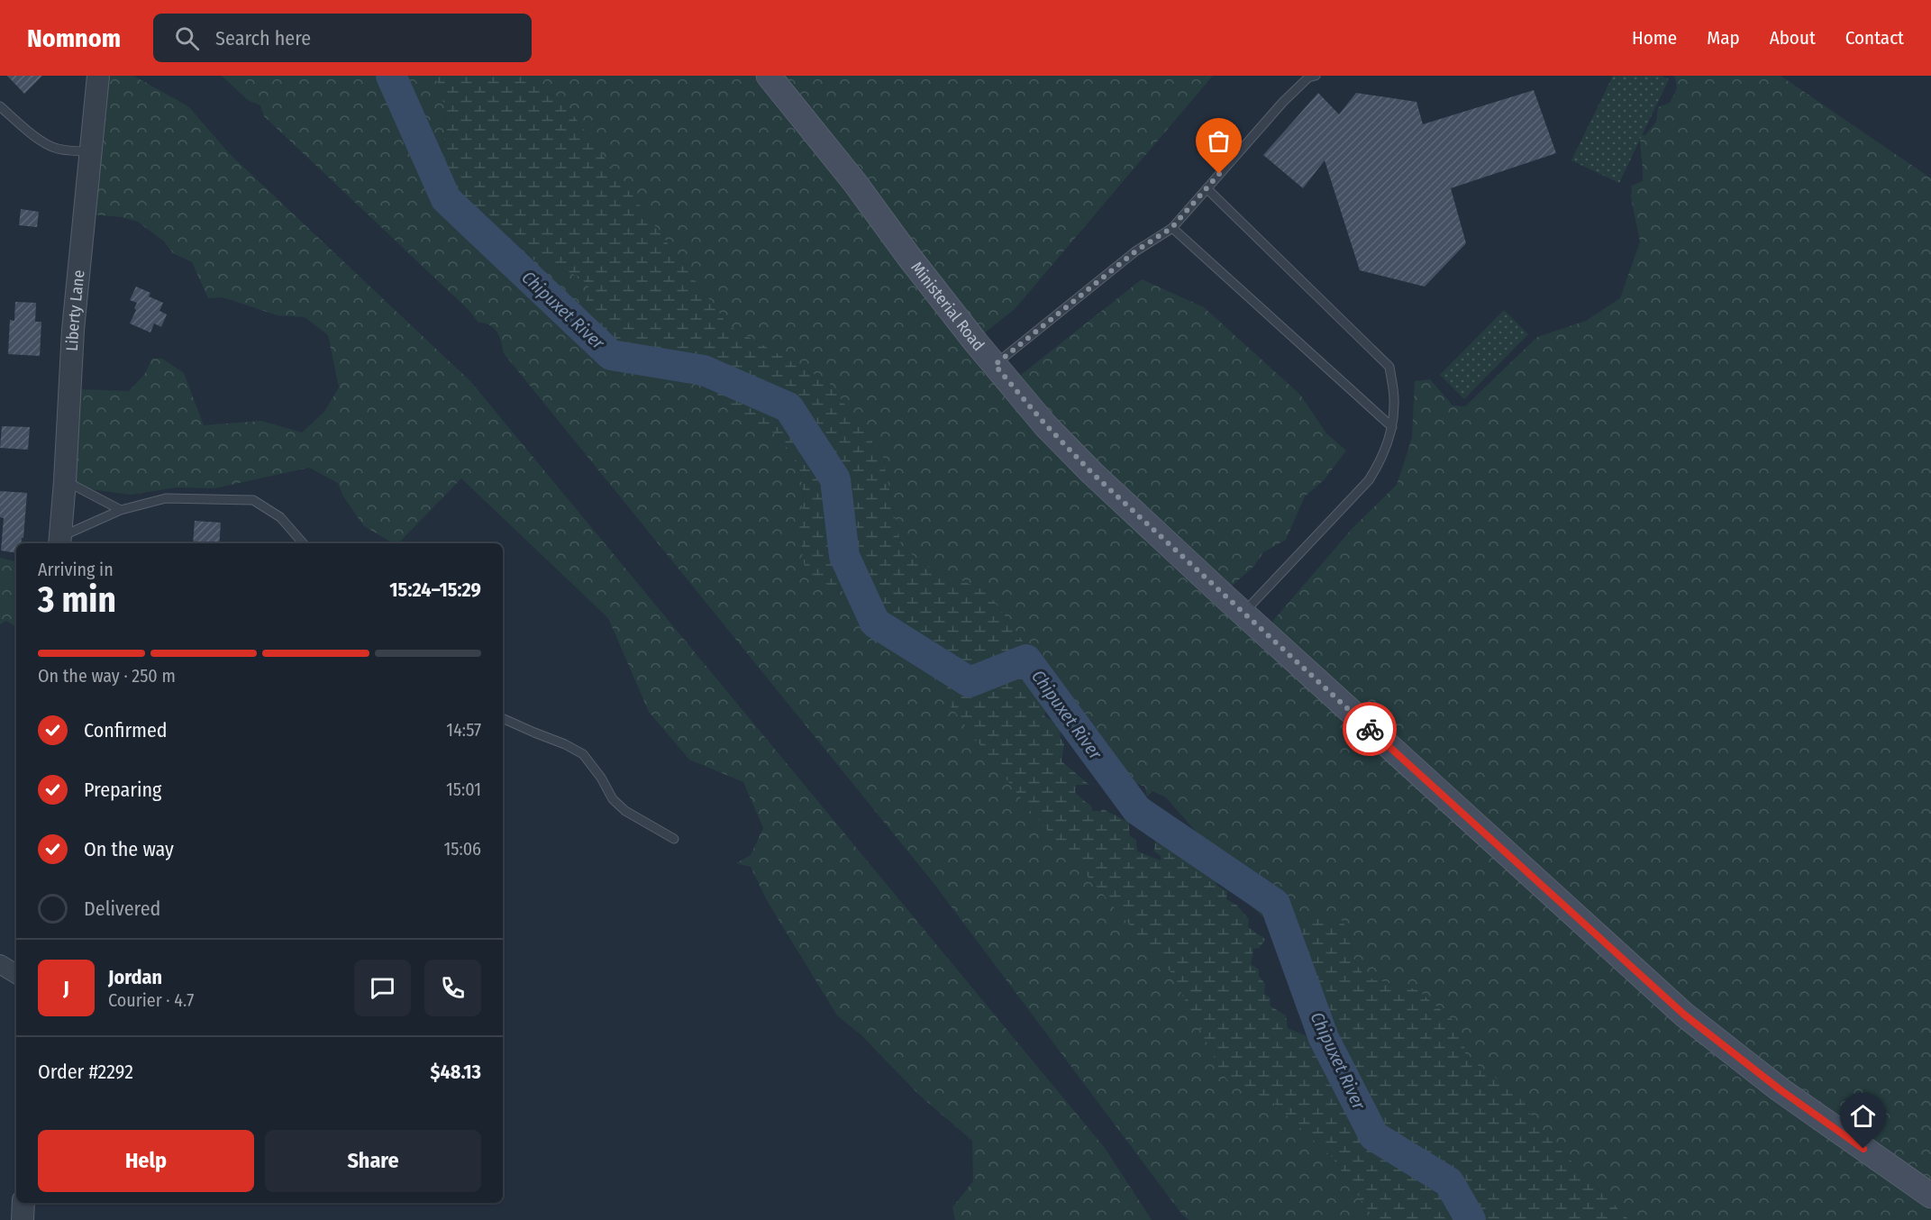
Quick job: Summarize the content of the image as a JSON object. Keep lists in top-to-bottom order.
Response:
{
  "streets": {
    "main road": ["Ministerial Road"],
    "street": ["Liberty Lane"]
  },
  "water": ["Chipuxet River"],
  "page": {
    "header": "Nomnom",
    "search": "Search here",
    "nav": [
      "Home",
      "Map",
      "About",
      "Contact"
    ],
    "heading": ["3 min", "Arriving in", "15:24–15:29"],
    "panel": [
      "Jordan",
      "Courier · 4.7",
      "Order #2292",
      "$48.13"
    ],
    "bar": "On the way · 250 m",
    "list": [
      ["Confirmed", "14:57"],
      ["Preparing", "15:01"],
      ["On the way", "15:06"],
      "Delivered"
    ],
    "round": "J",
    "buttons": ["Help", "Share"]
  }
}
